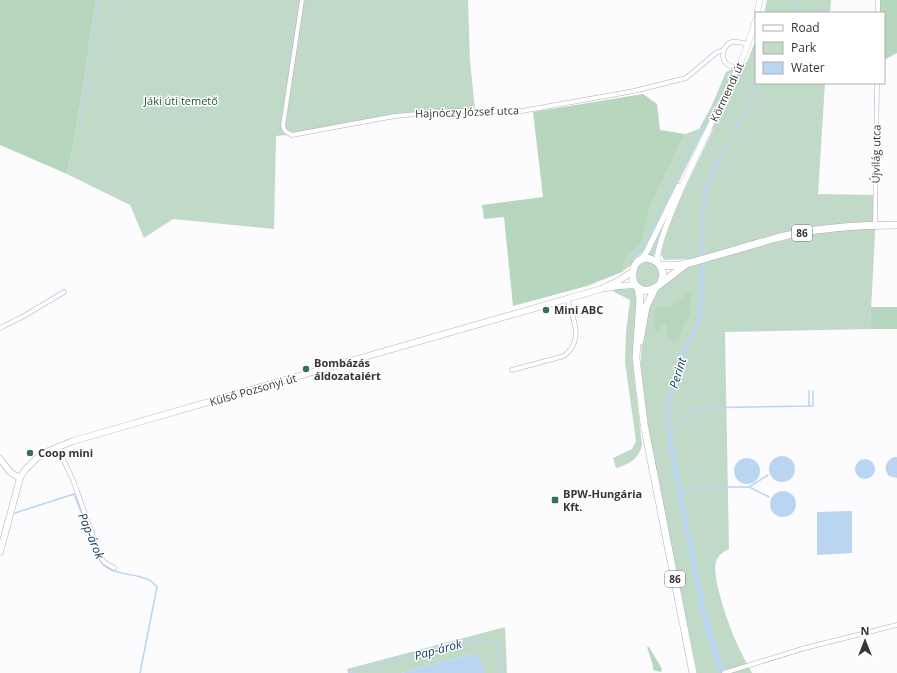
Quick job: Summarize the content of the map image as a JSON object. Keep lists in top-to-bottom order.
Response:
{
  "streets": {
    "main road": ["86", "Külső Pozsonyi út"],
    "street": ["Körmendi út", "Hajnóczy József utca", "Újvilág utca"]
  },
  "crossings": [
    ["Körmendi út", "86"],
    ["Újvilág utca", "86"]
  ],
  "water": ["Perint", "Pap-árok"],
  "parks": ["Jáki úti temető"],
  "places": {
    "other": ["Mini ABC", "Bombázás áldozataiért", "Coop mini"],
    "transit": ["BPW-Hungária Kft."]
  },
  "legend": ["Road", "Park", "Water"],
  "north": "top"
}
